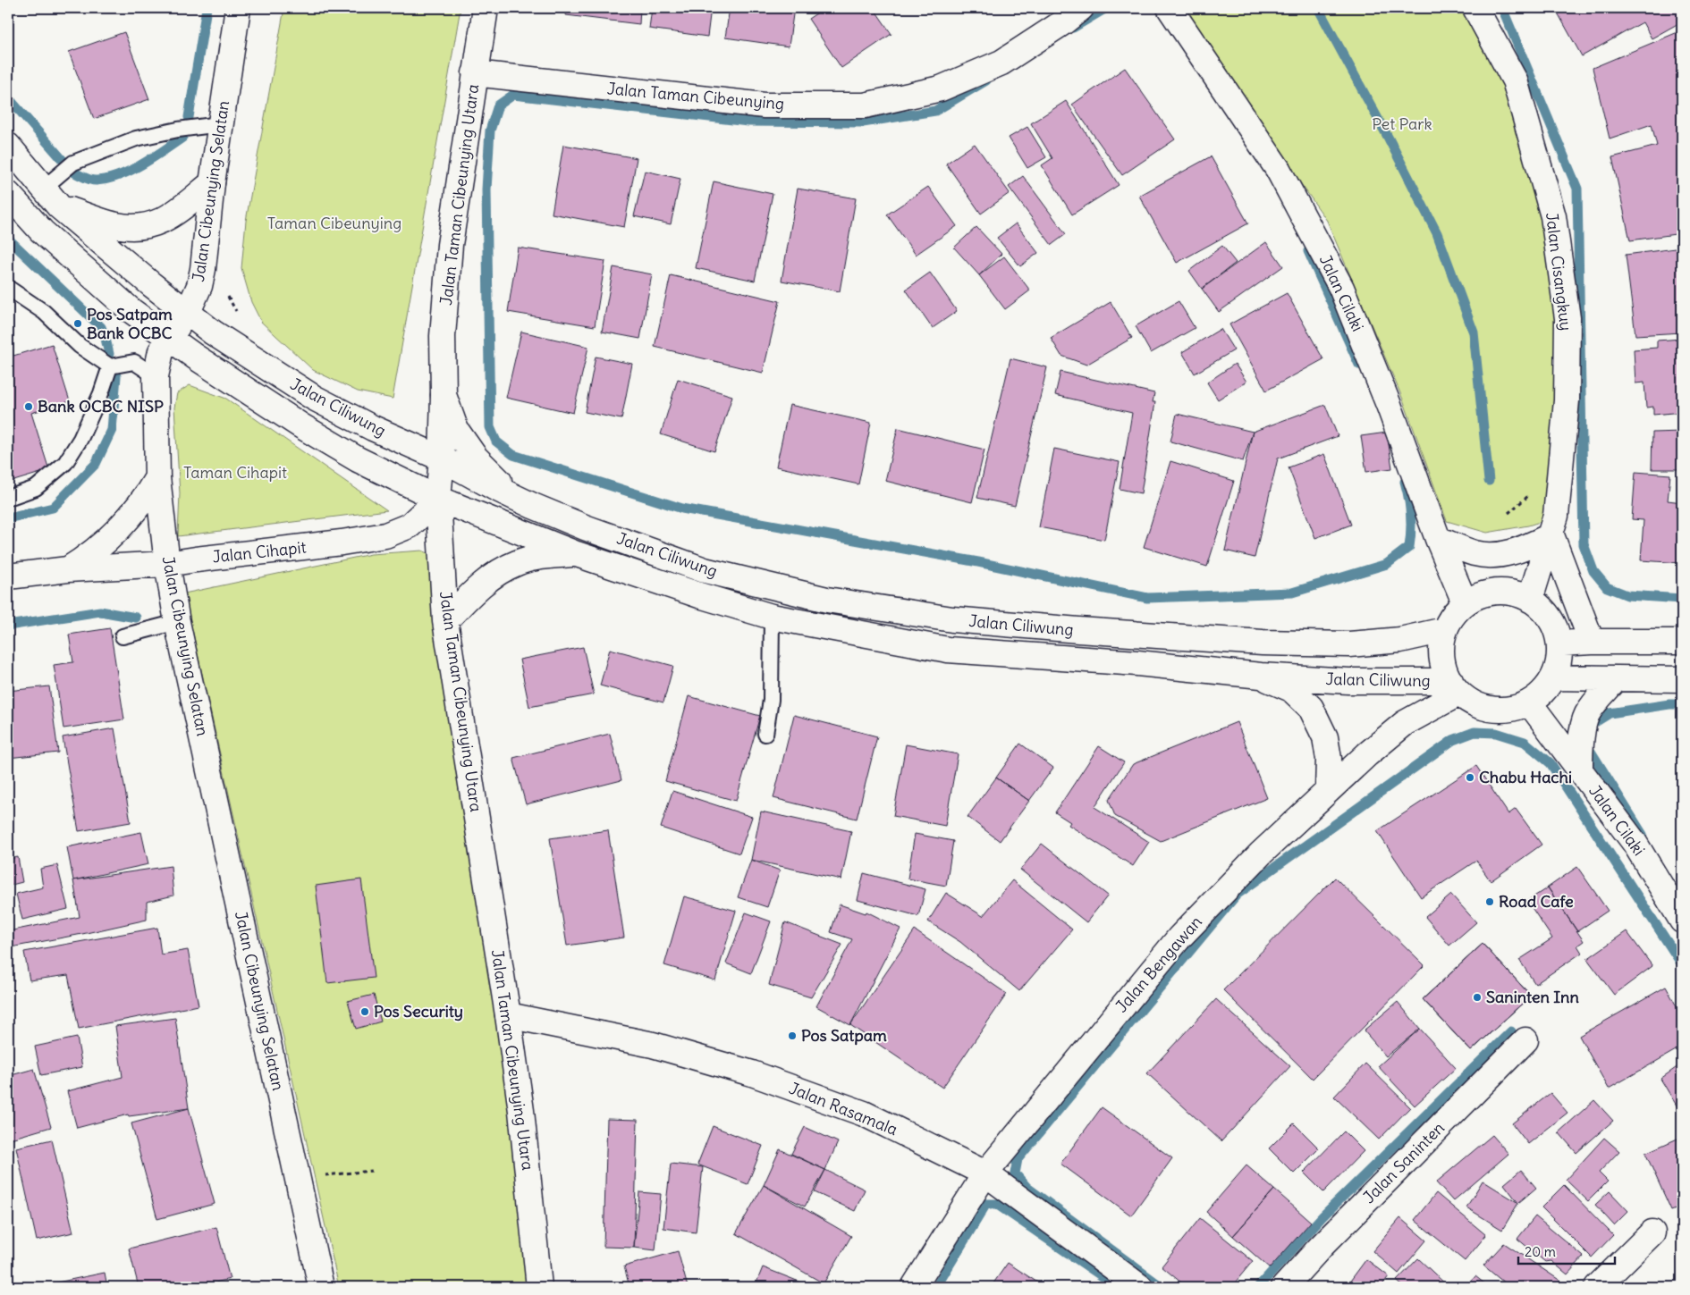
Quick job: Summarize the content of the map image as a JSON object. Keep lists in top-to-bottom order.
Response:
{
  "streets": {
    "street": [
      "Jalan Taman Cibeunying",
      "Jalan Cibeunying Selatan",
      "Jalan Taman Cibeunying Utara",
      "Jalan Cisangkuy",
      "Jalan Cilaki",
      "Jalan Ciliwung",
      "Jalan Cihapit",
      "Jalan Bengawan",
      "Jalan Rasamala",
      "Jalan Saninten"
    ]
  },
  "crossings": [
    ["Jalan Taman Cibeunying", "Jalan Taman Cibeunying Utara"],
    ["Jalan Cibeunying Selatan", "Jalan Ciliwung"],
    ["Jalan Cibeunying Selatan", "Jalan Cihapit"],
    ["Jalan Taman Cibeunying Utara", "Jalan Ciliwung"],
    ["Jalan Taman Cibeunying Utara", "Jalan Cihapit"],
    ["Jalan Taman Cibeunying Utara", "Jalan Rasamala"],
    ["Jalan Cisangkuy", "Jalan Cilaki"],
    ["Jalan Cisangkuy", "Jalan Ciliwung"],
    ["Jalan Cisangkuy", "Jalan Bengawan"],
    ["Jalan Cilaki", "Jalan Ciliwung"],
    ["Jalan Cilaki", "Jalan Bengawan"],
    ["Jalan Ciliwung", "Jalan Cihapit"],
    ["Jalan Ciliwung", "Jalan Bengawan"],
    ["Jalan Bengawan", "Jalan Rasamala"]
  ],
  "parks": ["Pet Park", "Taman Cibeunying", "Taman Cihapit"],
  "places": [
    "Pos Satpam Bank OCBC",
    "Bank OCBC NISP",
    "Chabu Hachi",
    "Road Cafe",
    "Saninten Inn",
    "Pos Security",
    "Pos Satpam"
  ],
  "scale_bar": "20 m"
}
